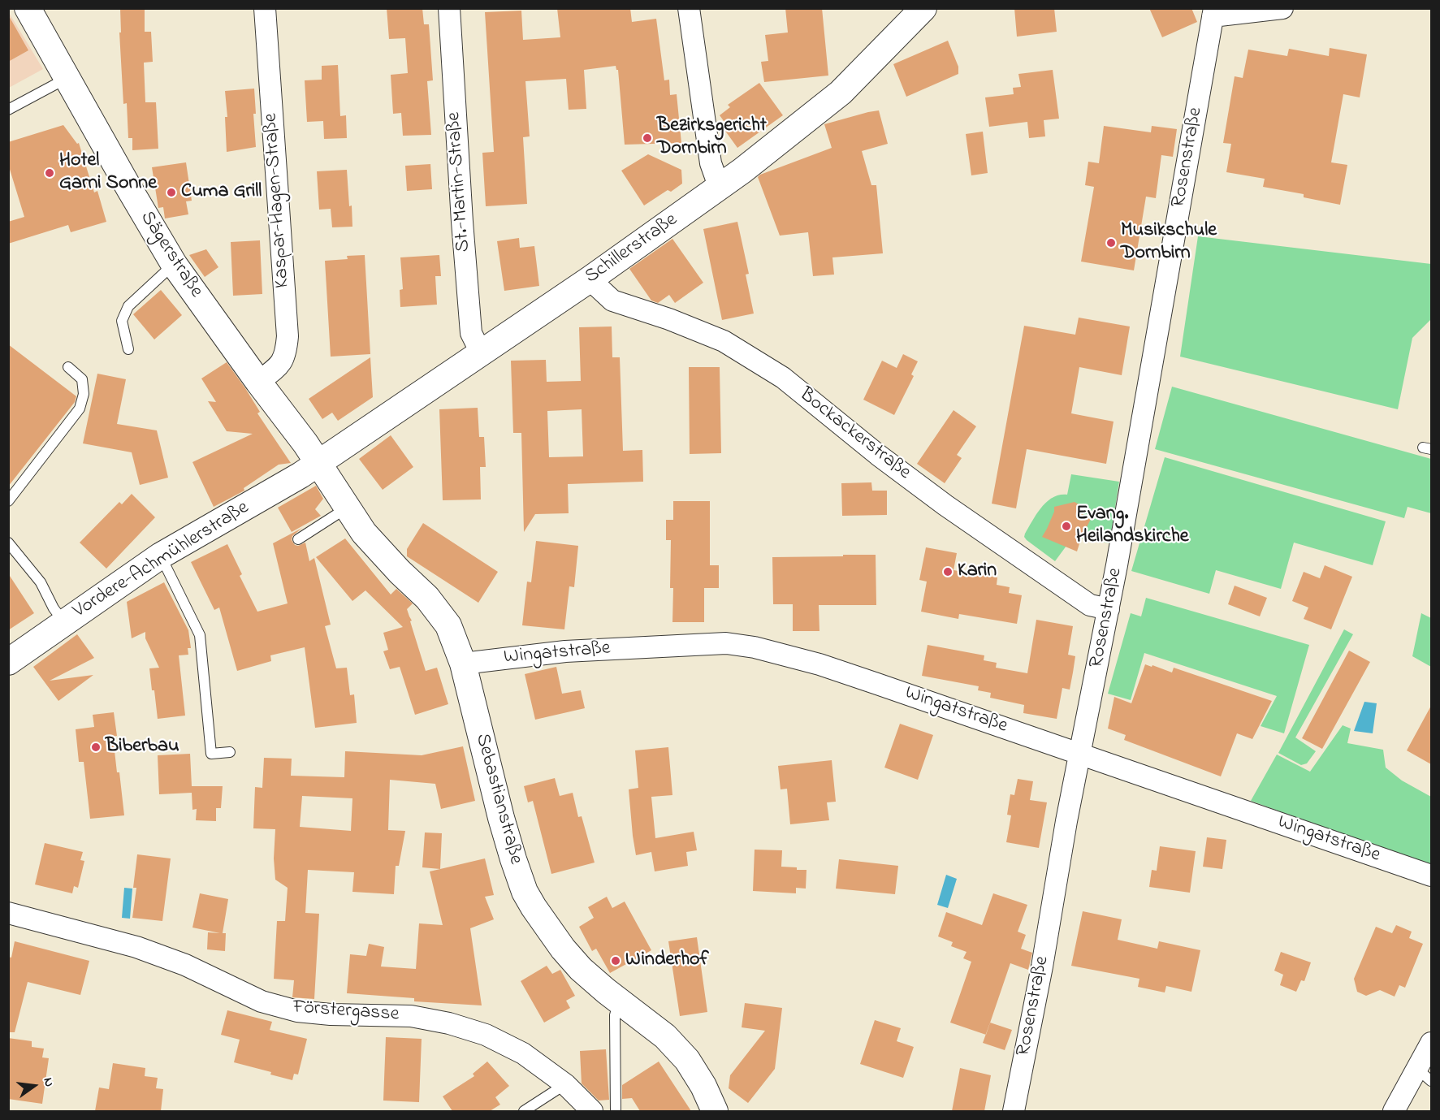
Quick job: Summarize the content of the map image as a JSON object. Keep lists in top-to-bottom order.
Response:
{
  "streets": {
    "street": [
      "Rosenstraße",
      "St.-Martin-Straße",
      "Kaspar-Hagen-Straße",
      "Schillerstraße",
      "Sägerstraße",
      "Bockackerstraße",
      "Vordere-Achmühlerstraße",
      "Wingatstraße",
      "Sebastianstraße",
      "Förstergasse"
    ]
  },
  "crossings": [
    ["Rosenstraße", "Bockackerstraße"],
    ["Rosenstraße", "Wingatstraße"],
    ["St.-Martin-Straße", "Schillerstraße"],
    ["Kaspar-Hagen-Straße", "Sägerstraße"],
    ["Schillerstraße", "Sägerstraße"],
    ["Schillerstraße", "Bockackerstraße"],
    ["Schillerstraße", "Vordere-Achmühlerstraße"],
    ["Schillerstraße", "Sebastianstraße"],
    ["Sägerstraße", "Vordere-Achmühlerstraße"],
    ["Sägerstraße", "Sebastianstraße"],
    ["Vordere-Achmühlerstraße", "Sebastianstraße"],
    ["Wingatstraße", "Sebastianstraße"]
  ],
  "places": [
    "Bezirksgericht Dornbirn",
    "Hotel Garni Sonne",
    "Cuma Grill",
    "Musikschule Dornbirn",
    "Evang. Heilandskirche",
    "Karin",
    "Biberbau",
    "Winderhof"
  ],
  "north": "right"
}
